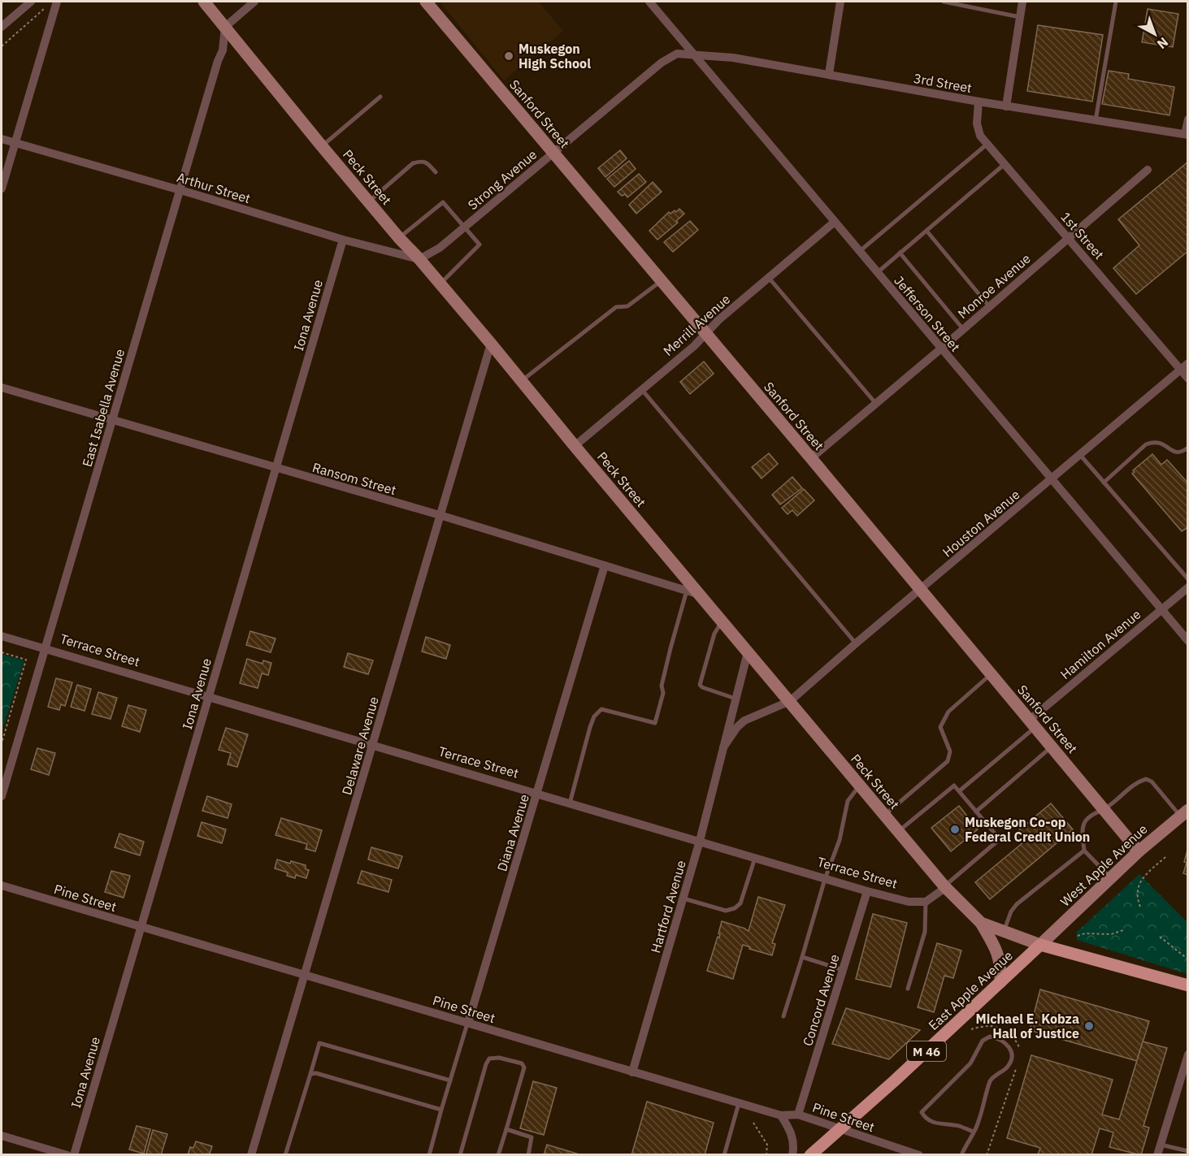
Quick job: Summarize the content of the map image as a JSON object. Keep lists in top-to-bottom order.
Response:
{
  "streets": {
    "main road": ["East Apple Avenue", "M 46"],
    "street": [
      "3rd Street",
      "Sanford Street",
      "Peck Street",
      "Strong Avenue",
      "Arthur Street",
      "1st Street",
      "Monroe Avenue",
      "Jefferson Street",
      "Iona Avenue",
      "Merrill Avenue",
      "East Isabella Avenue",
      "Ransom Street",
      "Houston Avenue",
      "Hamilton Avenue",
      "Terrace Street",
      "Delaware Avenue",
      "Diana Avenue",
      "West Apple Avenue",
      "Pine Street",
      "Hartford Avenue",
      "Concord Avenue"
    ]
  },
  "crossings": [
    ["3rd Street", "Strong Avenue"],
    ["3rd Street", "1st Street"],
    ["3rd Street", "Jefferson Street"],
    ["Sanford Street", "Strong Avenue"],
    ["Sanford Street", "Monroe Avenue"],
    ["Sanford Street", "Merrill Avenue"],
    ["Sanford Street", "Houston Avenue"],
    ["Sanford Street", "Hamilton Avenue"],
    ["Sanford Street", "West Apple Avenue"],
    ["Peck Street", "Strong Avenue"],
    ["Peck Street", "Arthur Street"],
    ["Peck Street", "Merrill Avenue"],
    ["Peck Street", "East Isabella Avenue"],
    ["Peck Street", "Ransom Street"],
    ["Peck Street", "Houston Avenue"],
    ["Peck Street", "Delaware Avenue"],
    ["Peck Street", "West Apple Avenue"],
    ["Peck Street", "Hartford Avenue"],
    ["Peck Street", "East Apple Avenue"],
    ["Strong Avenue", "Arthur Street"],
    ["Strong Avenue", "Jefferson Street"],
    ["Arthur Street", "Iona Avenue"],
    ["Arthur Street", "East Isabella Avenue"],
    ["1st Street", "Monroe Avenue"],
    ["1st Street", "Houston Avenue"],
    ["Monroe Avenue", "Jefferson Street"],
    ["Jefferson Street", "Merrill Avenue"],
    ["Jefferson Street", "Houston Avenue"],
    ["Jefferson Street", "Hamilton Avenue"],
    ["Iona Avenue", "Ransom Street"],
    ["Iona Avenue", "Terrace Street"],
    ["Iona Avenue", "Pine Street"],
    ["East Isabella Avenue", "Ransom Street"],
    ["East Isabella Avenue", "Terrace Street"],
    ["Ransom Street", "Delaware Avenue"],
    ["Ransom Street", "Diana Avenue"],
    ["Houston Avenue", "Hartford Avenue"],
    ["Terrace Street", "Delaware Avenue"],
    ["Terrace Street", "Diana Avenue"],
    ["Terrace Street", "Hartford Avenue"],
    ["Terrace Street", "Concord Avenue"],
    ["Delaware Avenue", "Pine Street"],
    ["Diana Avenue", "Pine Street"],
    ["West Apple Avenue", "East Apple Avenue"],
    ["Pine Street", "Hartford Avenue"],
    ["Pine Street", "East Apple Avenue"],
    ["Pine Street", "Concord Avenue"]
  ],
  "places": ["Muskegon High School", "Muskegon Co-op Federal Credit Union", "Michael E. Kobza Hall of Justice"],
  "north": "bottom right"
}
